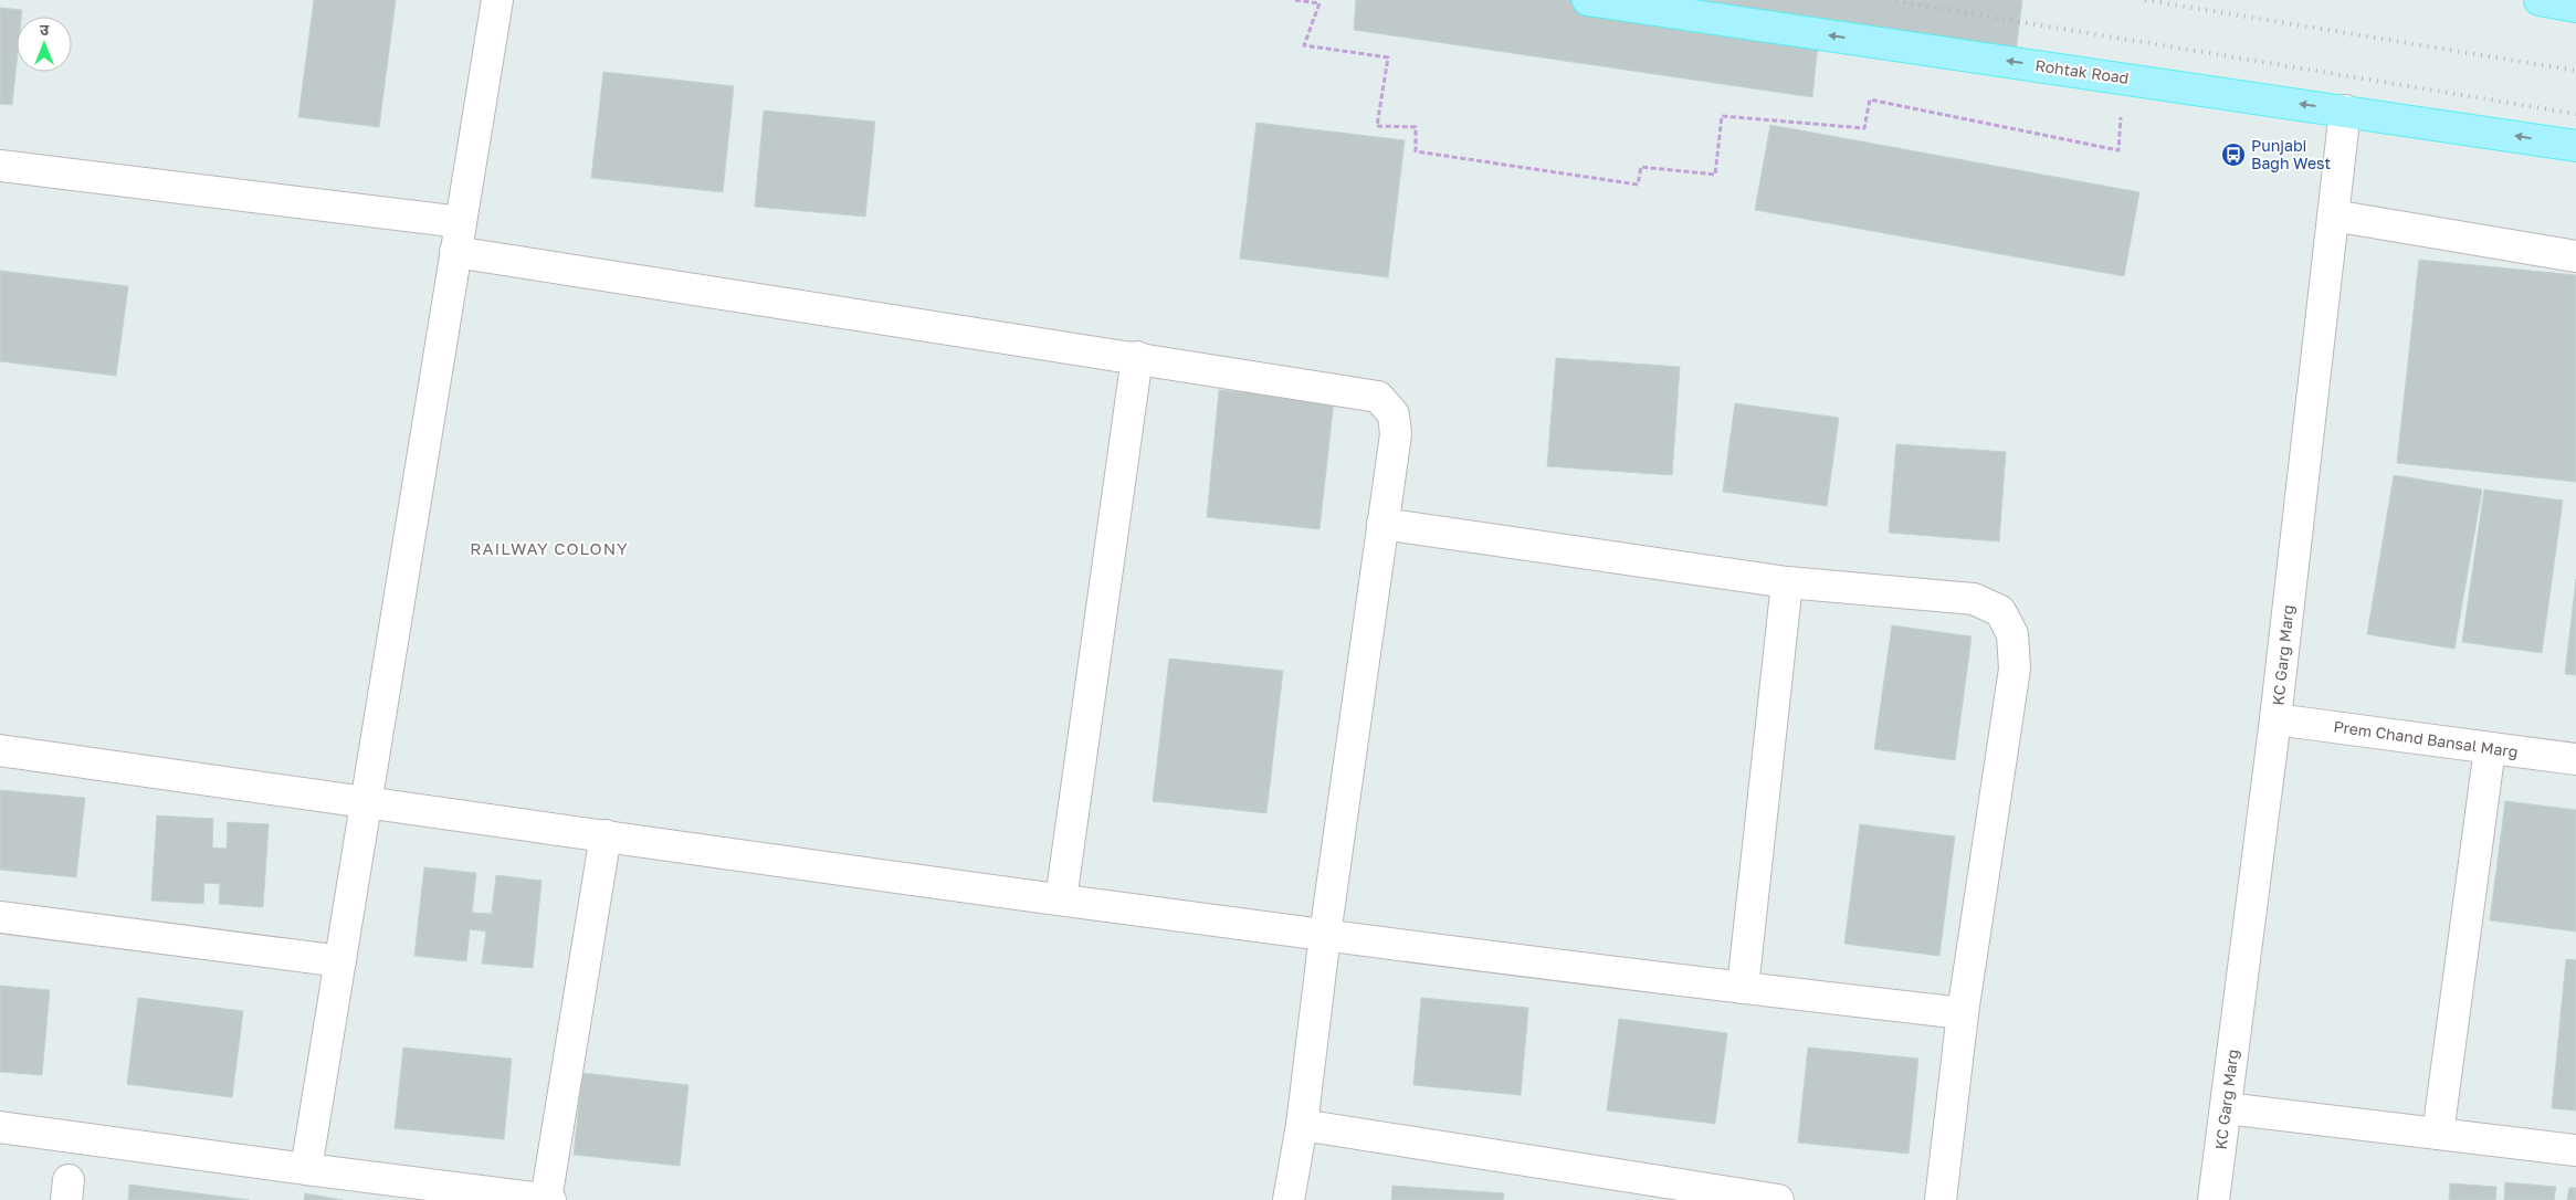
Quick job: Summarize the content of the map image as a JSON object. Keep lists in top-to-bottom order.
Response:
{
  "streets": {
    "main road": ["Rohtak Road"],
    "street": ["KC Garg Marg", "Prem Chand Bansal Marg"]
  },
  "crossings": [
    ["Rohtak Road", "KC Garg Marg"],
    ["KC Garg Marg", "Prem Chand Bansal Marg"]
  ],
  "one_way": ["Rohtak Road"],
  "districts": ["RAILWAY COLONY"],
  "places": {
    "bus stop": ["Punjabi Bagh West"]
  },
  "north": "top"
}
